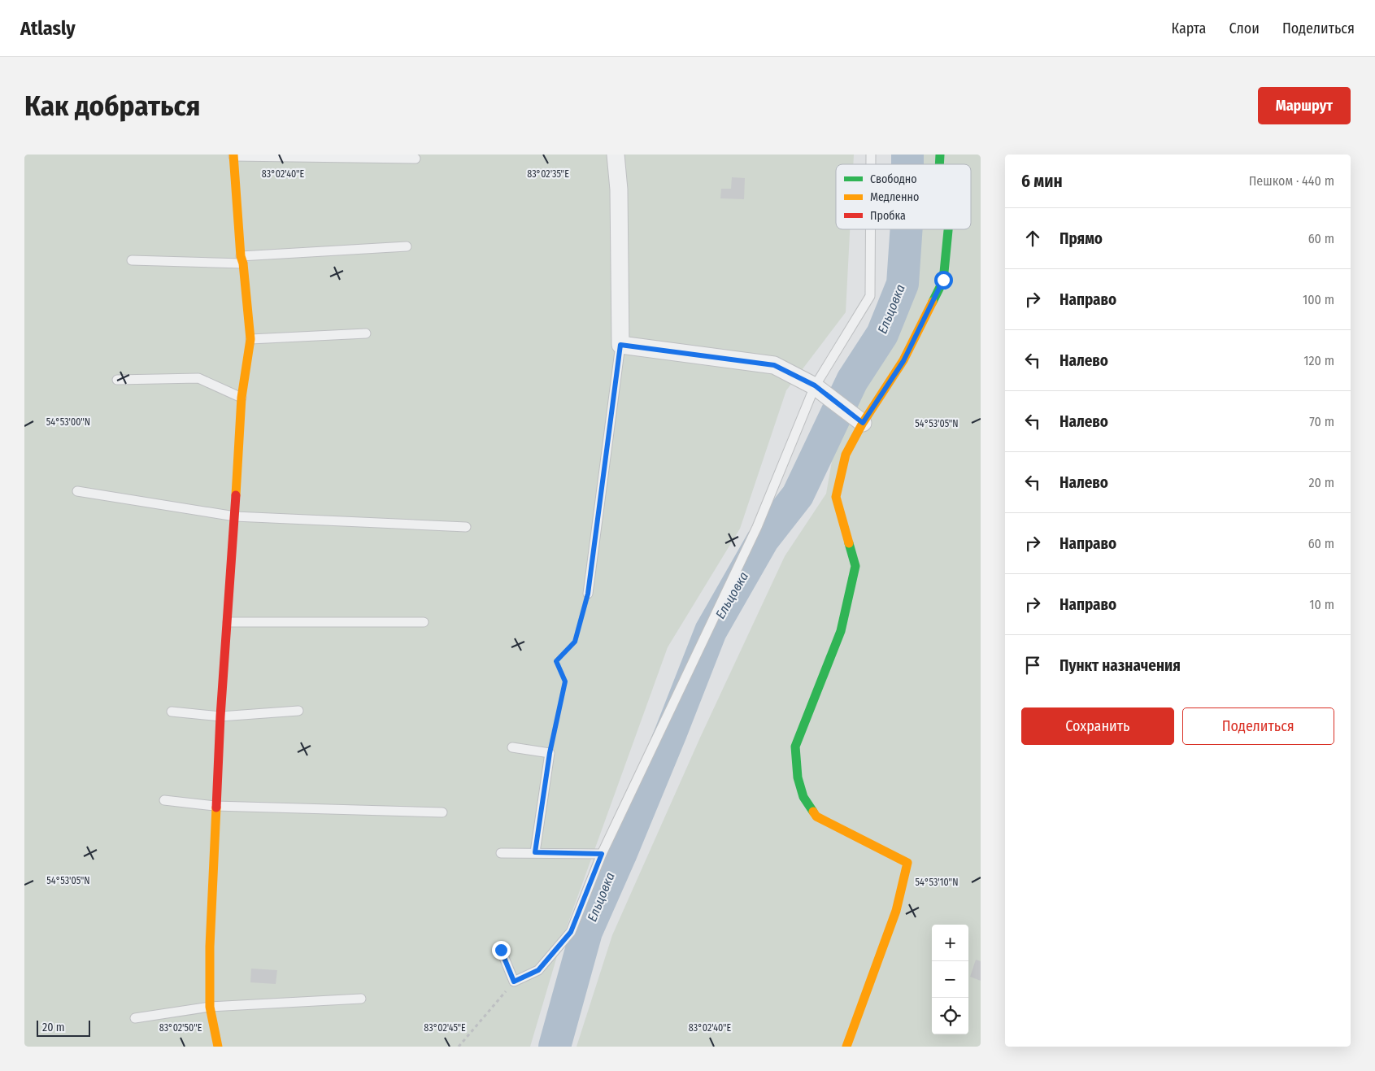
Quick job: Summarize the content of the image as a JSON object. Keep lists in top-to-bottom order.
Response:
{
  "water": ["Ельцовка"],
  "legend": ["Свободно", "Медленно", "Пробка"],
  "scale_bar": "20 m",
  "page": {
    "header": "Atlasly",
    "nav": ["Карта", "Слои", "Поделиться"],
    "buttons": [
      "Маршрут",
      ["Сохранить", "Поделиться"]
    ],
    "title": "Как добраться",
    "heading": ["6 мин", "Пешком · 440 m"],
    "list": [
      ["Прямо", "60 m"],
      ["Направо", "100 m"],
      ["Налево", "120 m"],
      ["Налево", "70 m"],
      ["Налево", "20 m"],
      ["Направо", "60 m"],
      ["Направо", "10 m"],
      "Пункт назначения"
    ],
    "map_buttons": ["+", "−"],
    "scale": "20 m"
  },
  "coordinates": [
    "83°02'40\"E",
    "83°02'35\"E",
    "54°53'00\"N",
    "54°53'05\"N",
    "54°53'10\"N",
    "83°02'50\"E",
    "83°02'45\"E"
  ]
}
